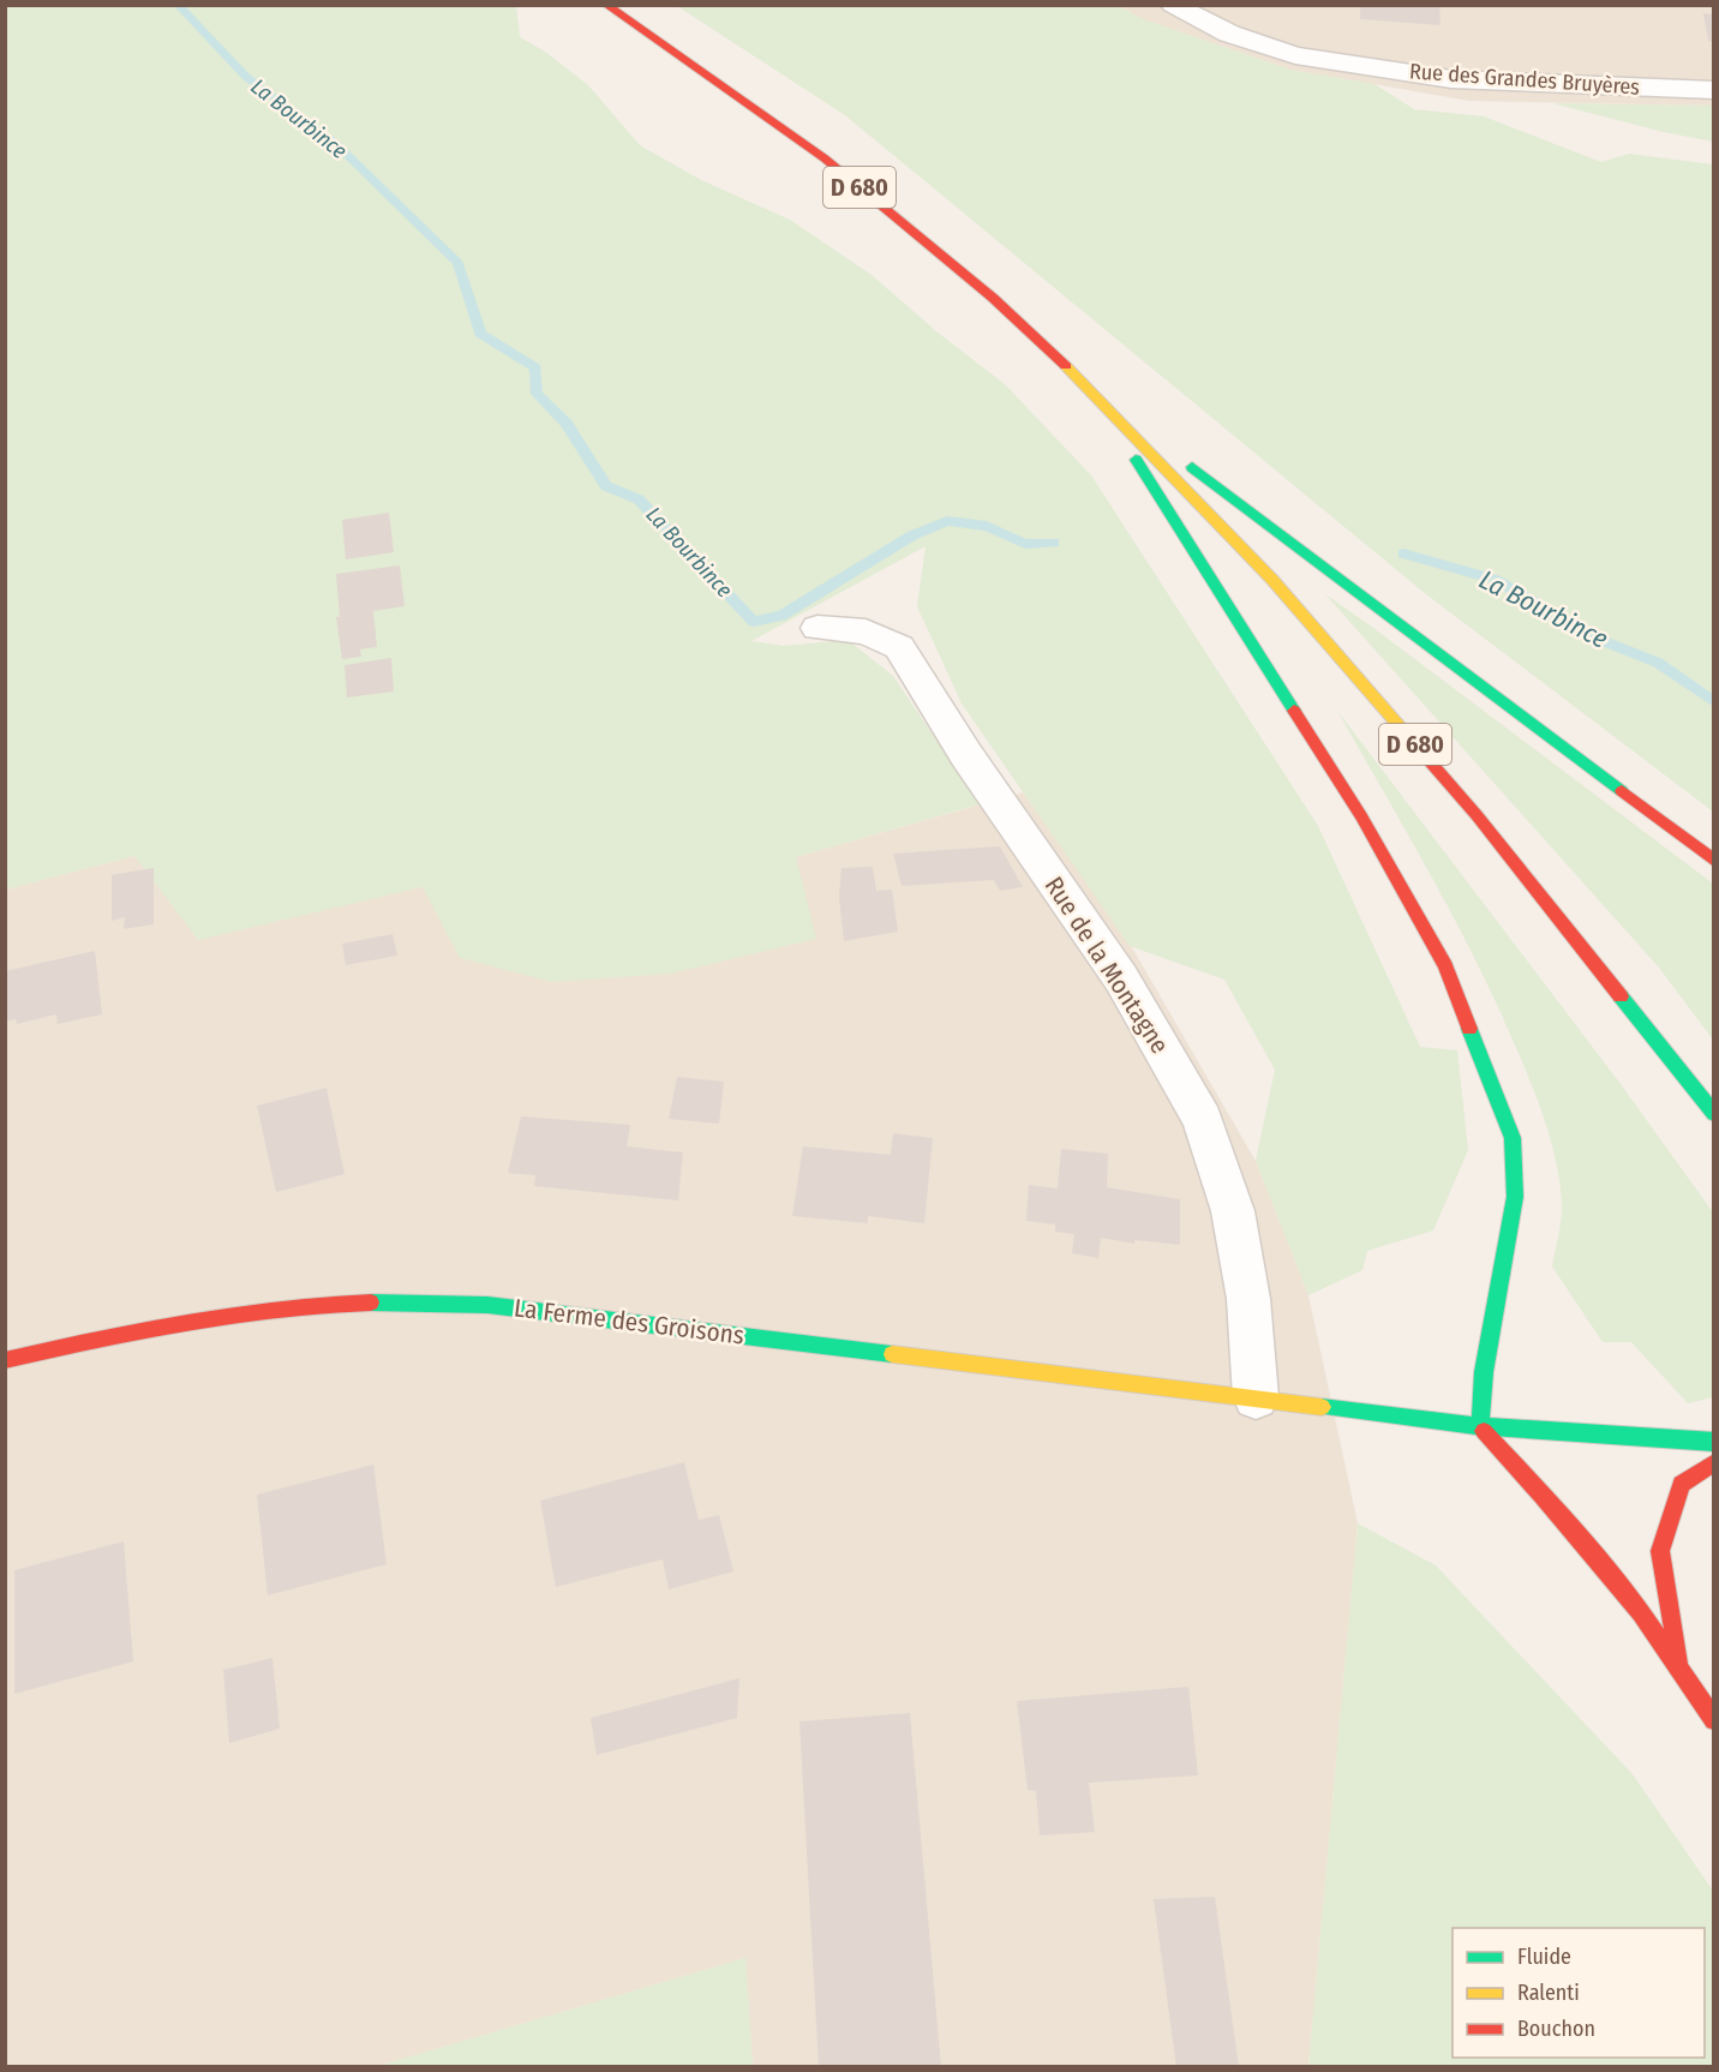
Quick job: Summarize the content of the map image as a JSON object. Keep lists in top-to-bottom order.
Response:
{
  "streets": {
    "main road": ["D 680", "La Ferme des Groisons"],
    "street": ["Rue des Grandes Bruyères", "Rue de la Montagne"]
  },
  "crossings": [
    ["Rue de la Montagne", "La Ferme des Groisons"]
  ],
  "water": ["La Bourbince"],
  "legend": ["Fluide", "Ralenti", "Bouchon"]
}
